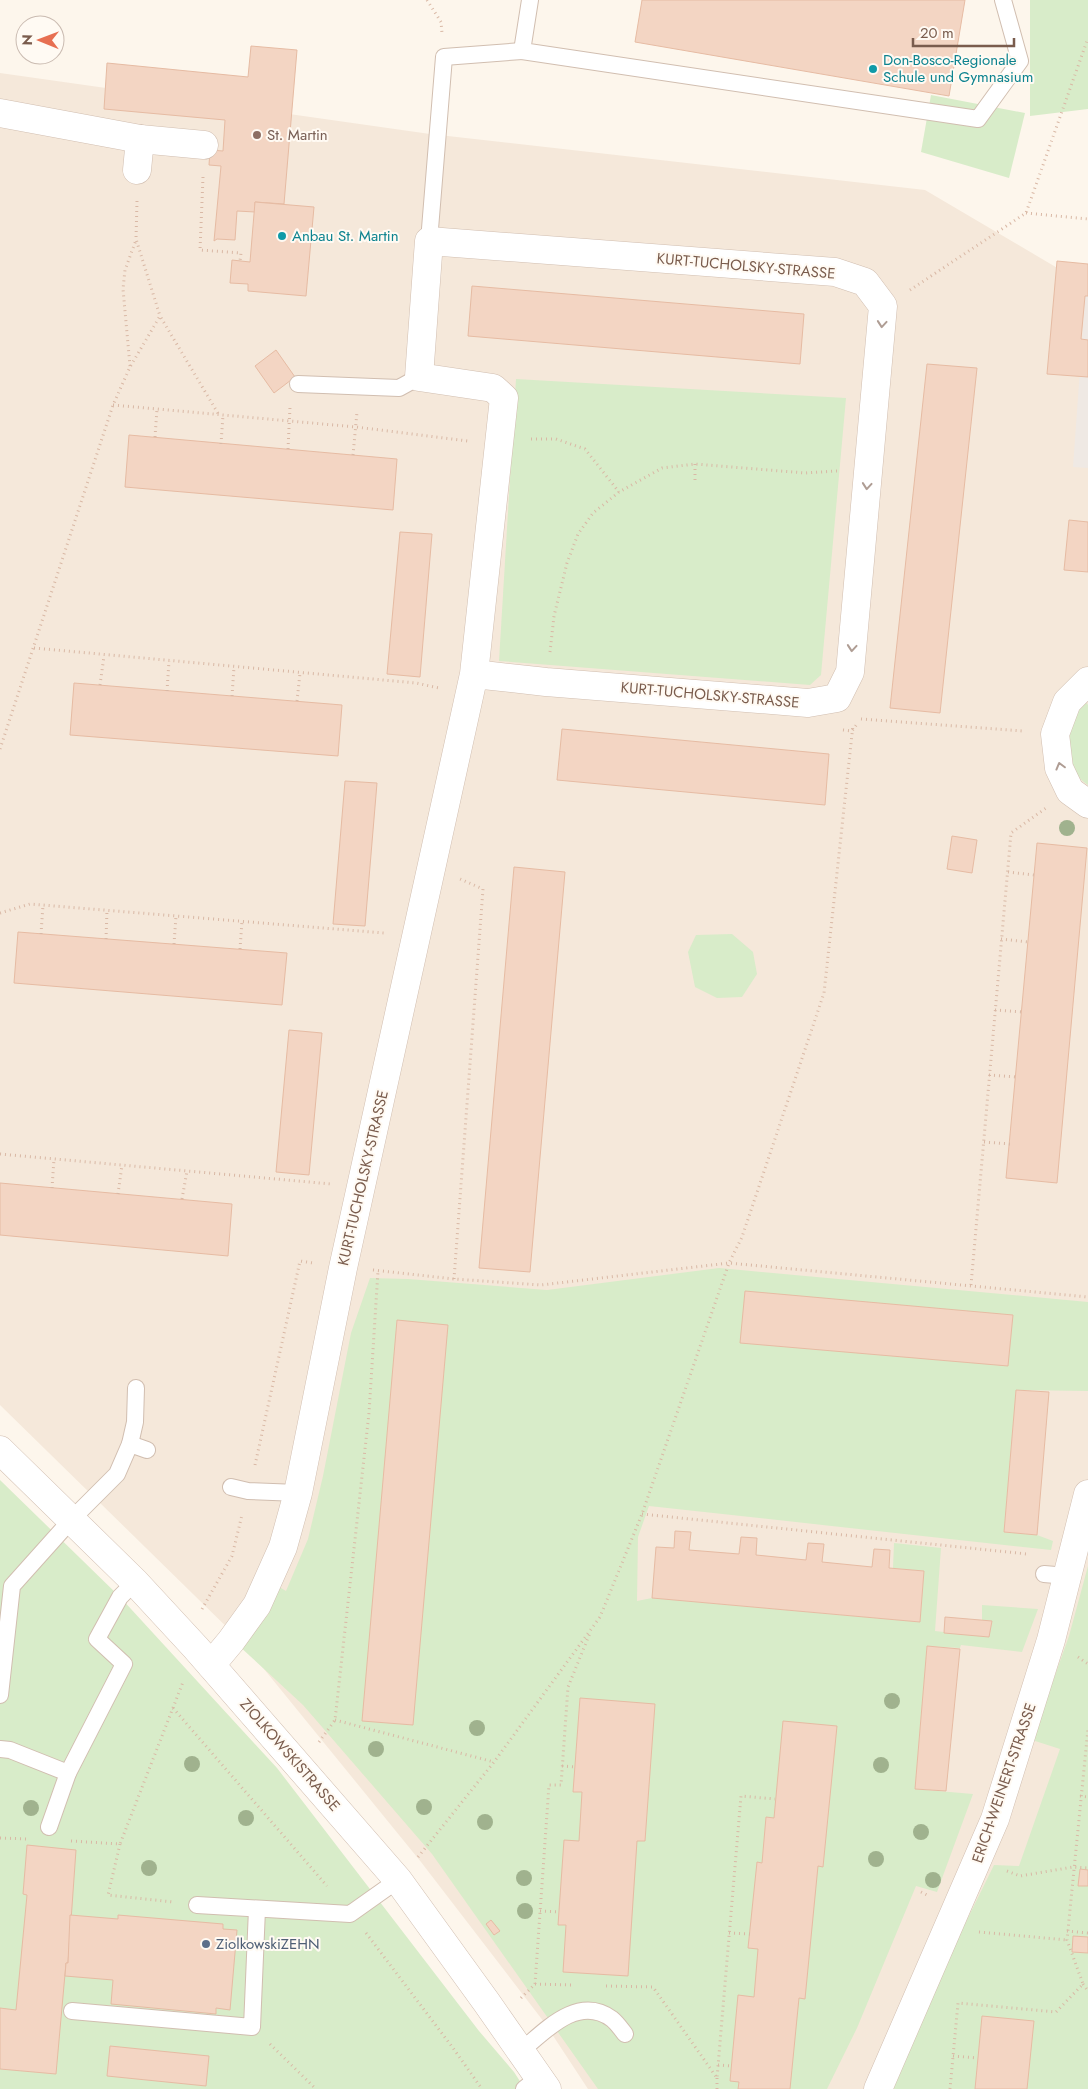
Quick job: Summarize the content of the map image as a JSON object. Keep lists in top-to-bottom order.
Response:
{
  "streets": {
    "street": ["KURT-TUCHOLSKY-STRASSE", "ZIOLKOWSKISTRASSE", "ERICH-WEINERT-STRASSE"]
  },
  "crossings": [
    ["KURT-TUCHOLSKY-STRASSE", "ZIOLKOWSKISTRASSE"]
  ],
  "places": [
    "Don-Bosco-Regionale Schule und Gymnasium",
    "St. Martin",
    "Anbau St. Martin",
    "ZiolkowskiZEHN"
  ],
  "scale_bar": "20 m",
  "north": "left"
}
